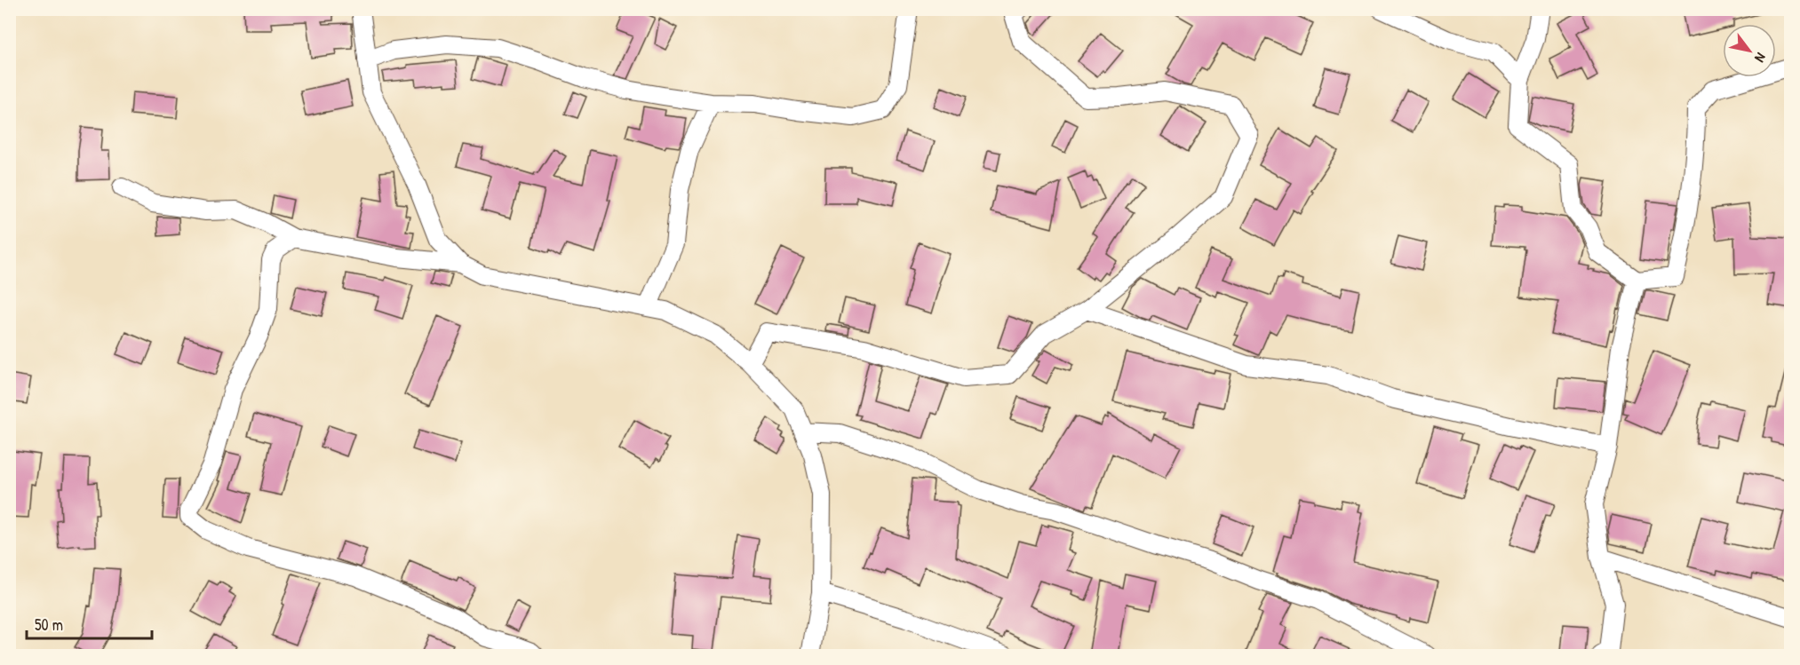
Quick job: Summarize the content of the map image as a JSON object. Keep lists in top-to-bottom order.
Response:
{
  "scale_bar": "50 m",
  "north": "bottom right"
}
